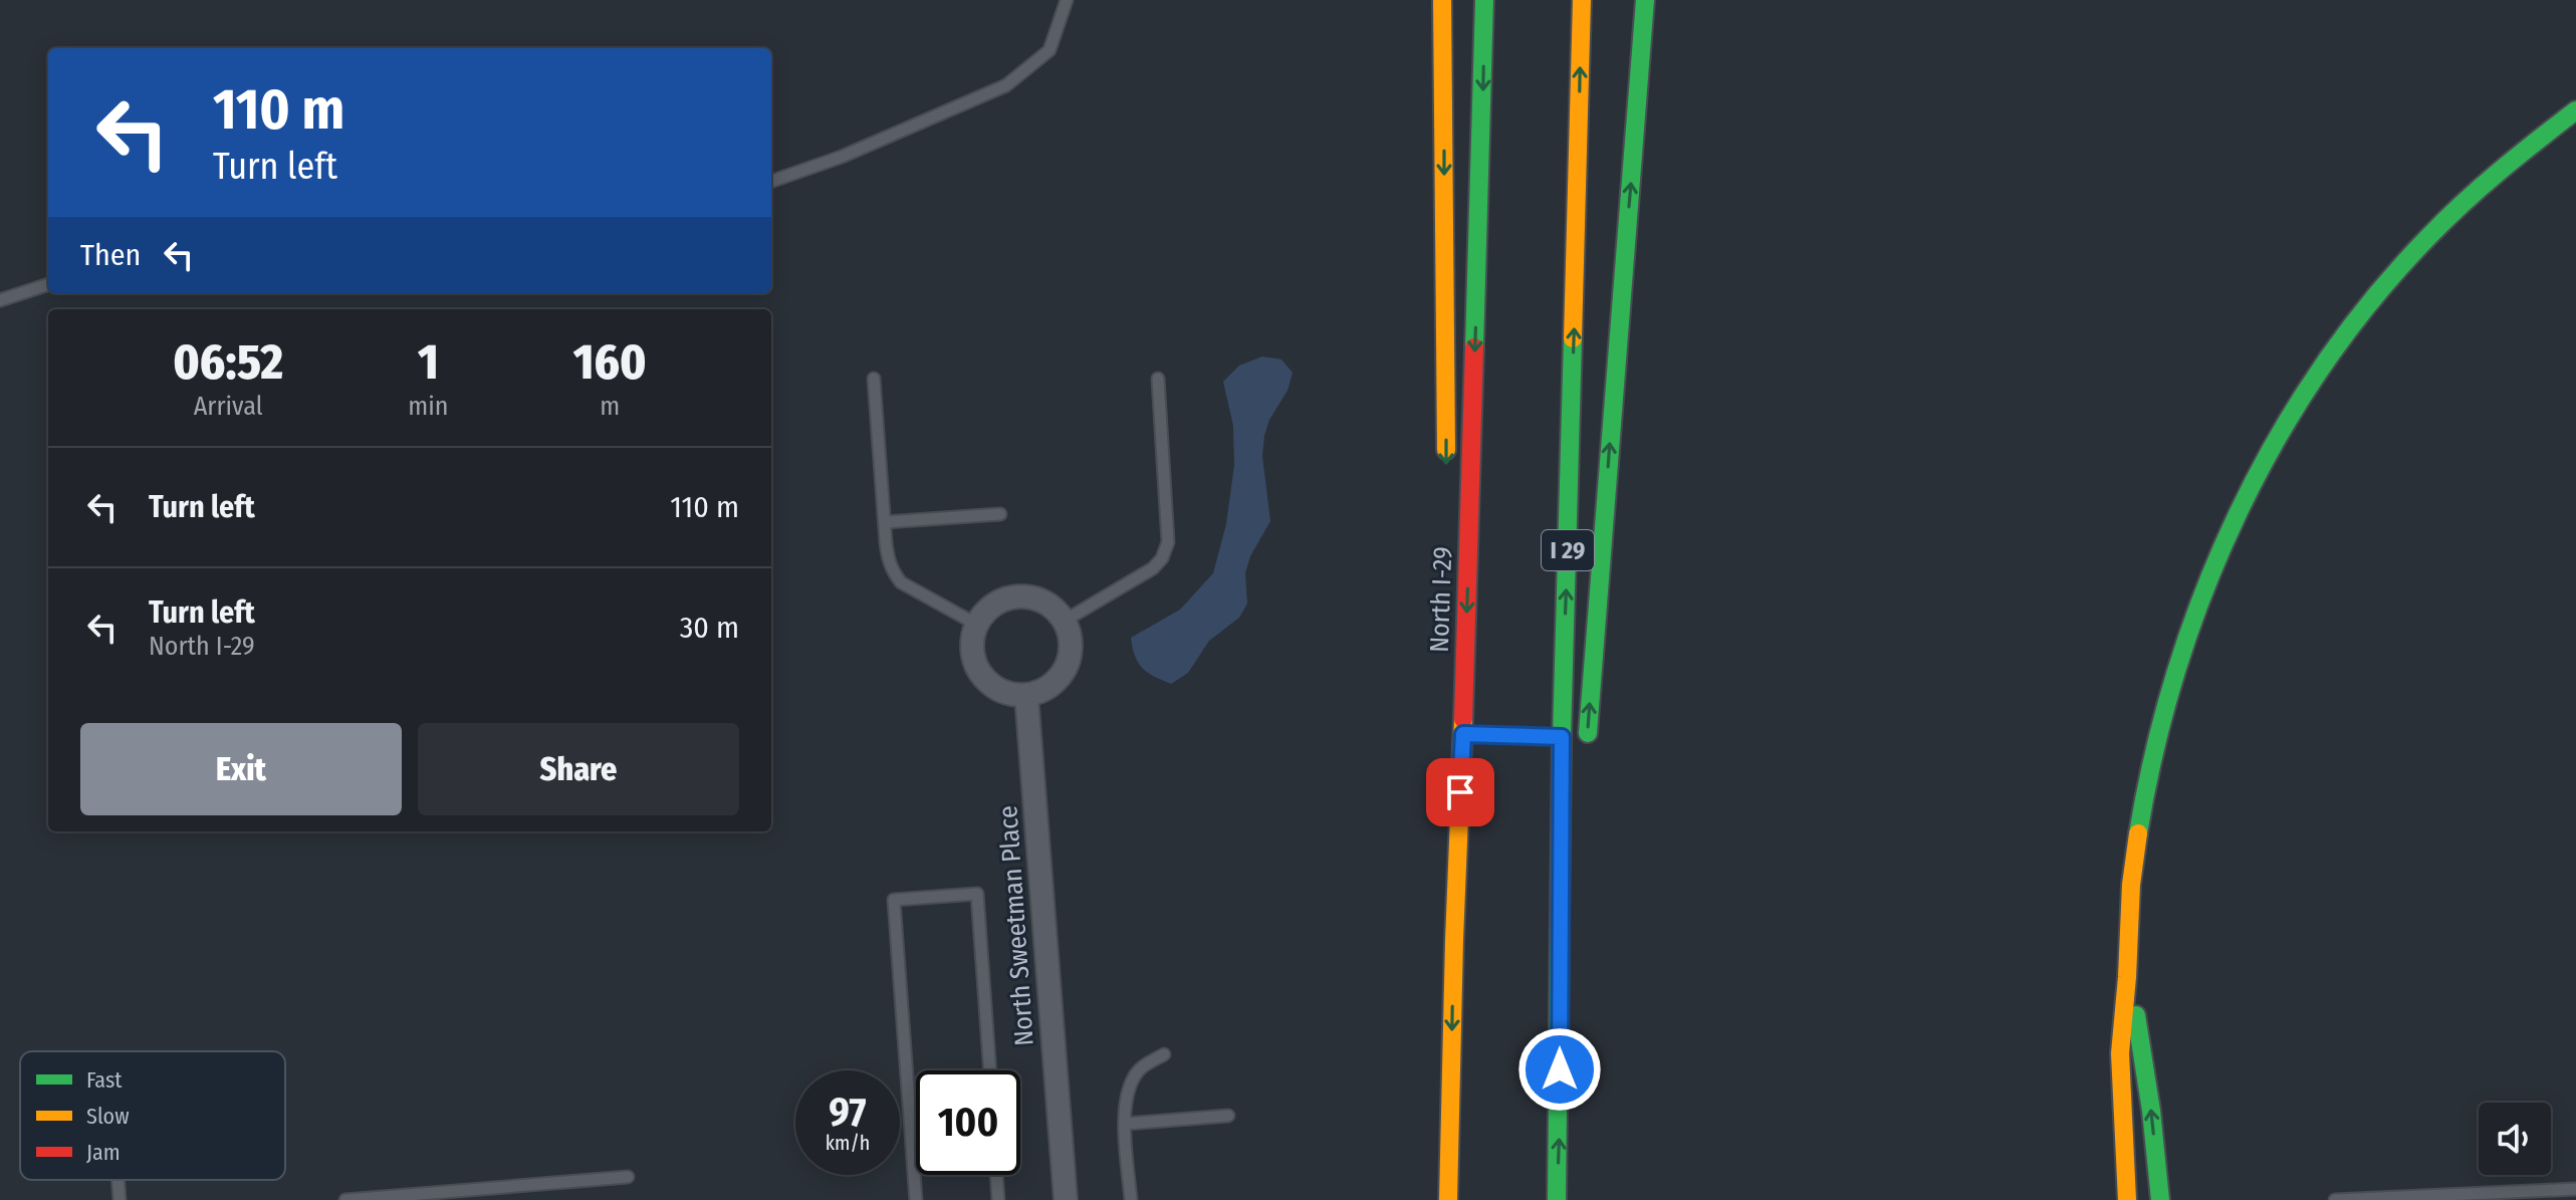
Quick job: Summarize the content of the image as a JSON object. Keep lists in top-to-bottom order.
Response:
{
  "streets": {
    "main road": ["I 29", "North I-29"],
    "street": ["North Sweetman Place"]
  },
  "legend": ["Fast", "Slow", "Jam"],
  "page": {
    "turn": ["110 m", "Turn left"],
    "then": "Then",
    "eta": [
      "06:52",
      "Arrival",
      "1",
      "min",
      "160",
      "m"
    ],
    "list": [
      {
        "name": "Turn left",
        "value": "110 m"
      },
      {
        "name": "Turn left",
        "note": "North I-29",
        "value": "30 m"
      }
    ],
    "buttons": ["Exit", "Share"],
    "speed": "97 km/h",
    "limit": "100"
  }
}
